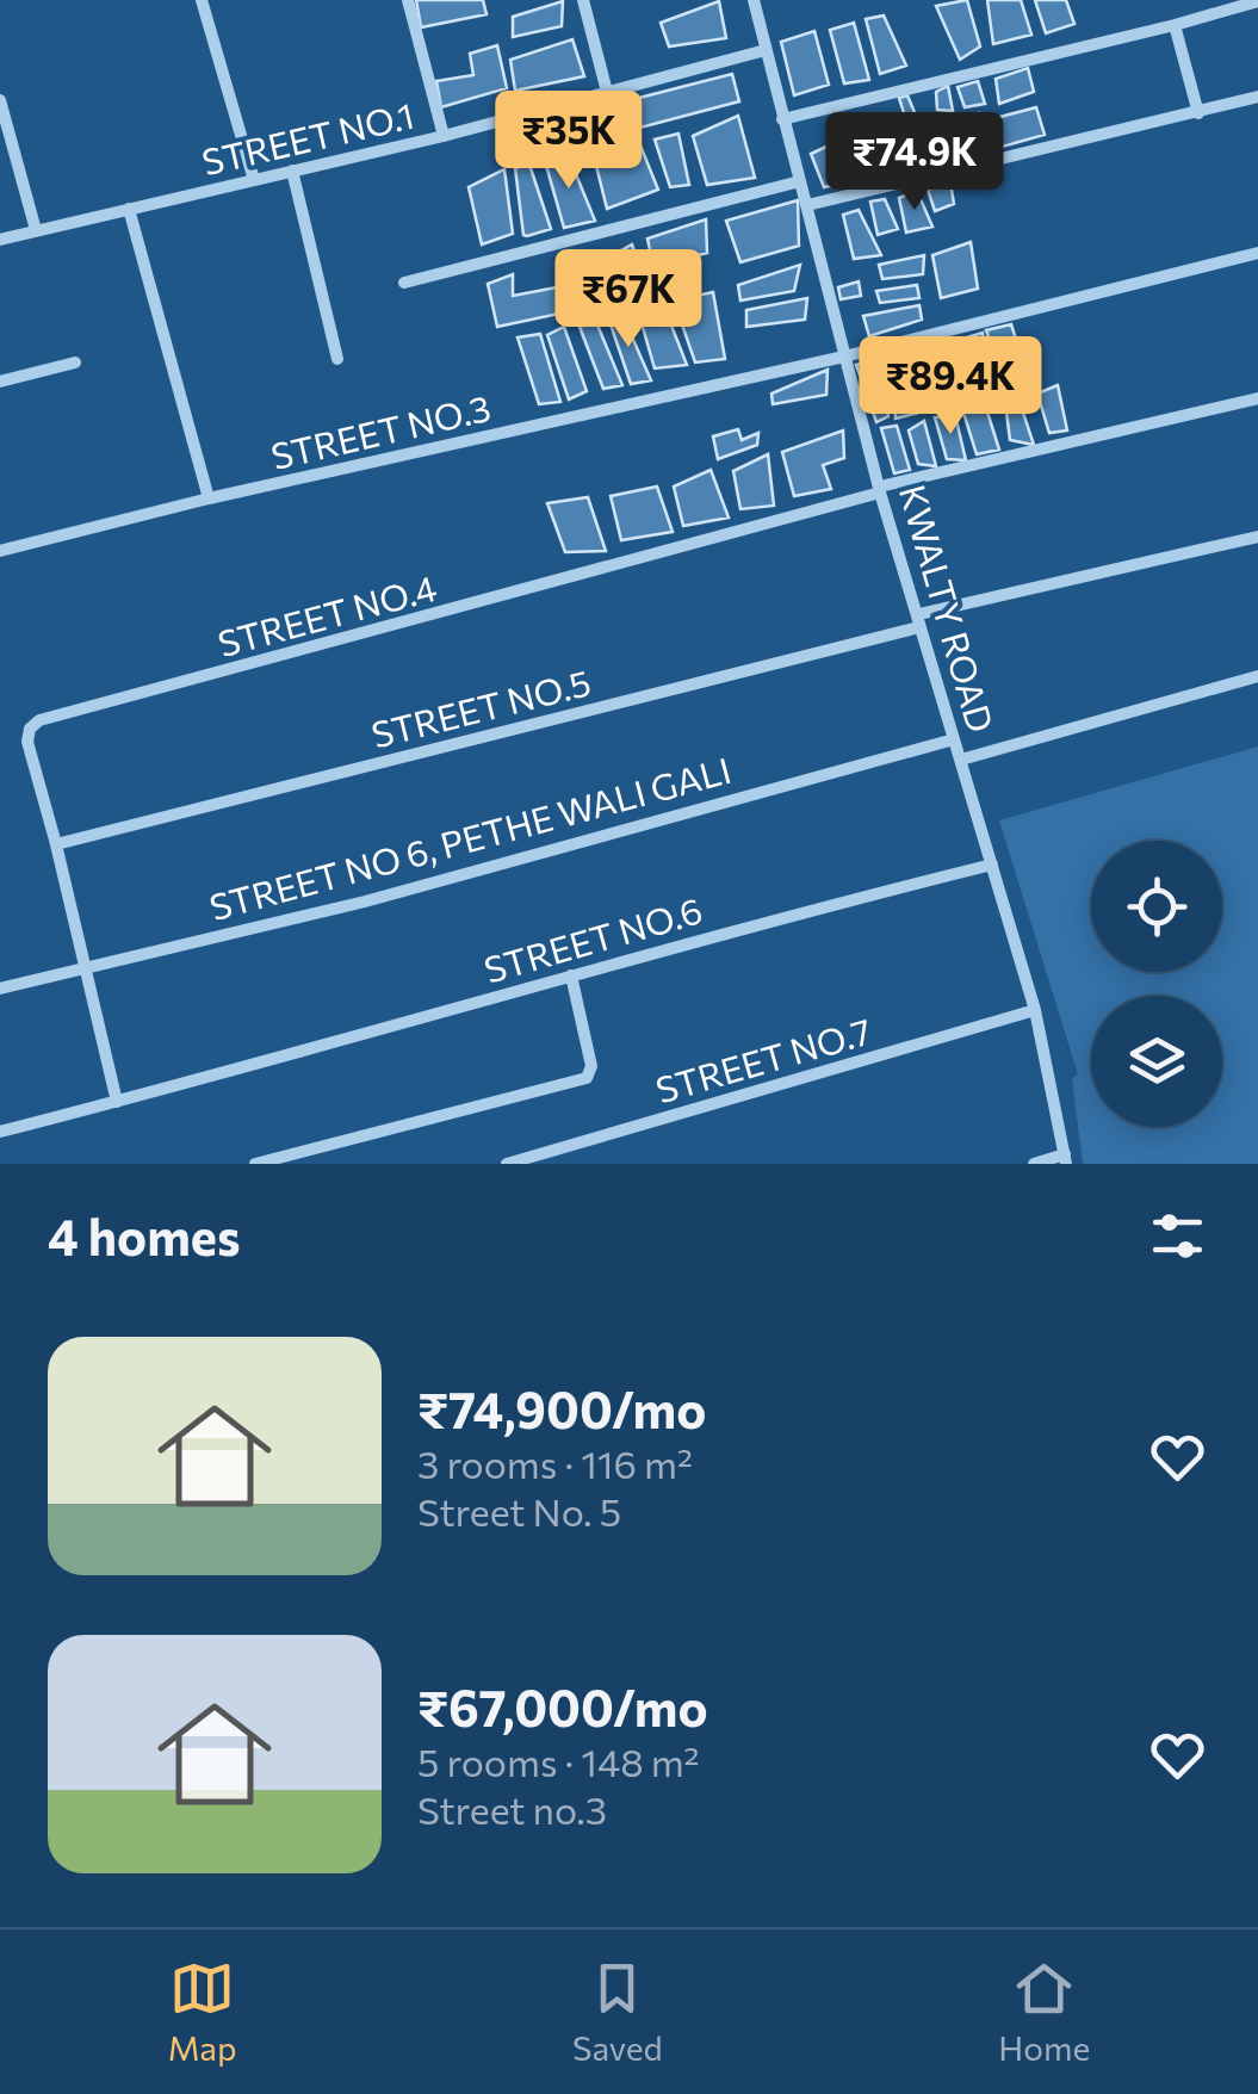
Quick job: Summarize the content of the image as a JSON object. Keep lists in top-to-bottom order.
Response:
{
  "streets": {
    "street": [
      "STREET NO.1",
      "STREET NO.3",
      "KWALTY ROAD",
      "STREET NO.4",
      "STREET NO.5",
      "STREET NO 6, PETHE WALI GALI",
      "STREET NO.6",
      "STREET NO.7"
    ]
  },
  "crossings": [
    ["STREET NO.1", "KWALTY ROAD"],
    ["STREET NO.3", "KWALTY ROAD"],
    ["KWALTY ROAD", "STREET NO.4"],
    ["KWALTY ROAD", "STREET NO.5"],
    ["KWALTY ROAD", "STREET NO 6, PETHE WALI GALI"],
    ["KWALTY ROAD", "STREET NO.6"],
    ["KWALTY ROAD", "STREET NO.7"],
    ["STREET NO.4", "STREET NO.5"],
    ["STREET NO.4", "STREET NO 6, PETHE WALI GALI"],
    ["STREET NO.4", "STREET NO.6"]
  ],
  "page": {
    "price": [
      "₹35K",
      "₹74.9K",
      "₹67K",
      "₹89.4K"
    ],
    "heading": "4 homes",
    "list": [
      {
        "name": "₹74,900/mo",
        "note": "3 rooms · 116 m² · Street No. 5"
      },
      {
        "name": "₹67,000/mo",
        "note": "5 rooms · 148 m² · Street no.3"
      }
    ],
    "tabs": ["Map", "Saved", "Home"]
  }
}
